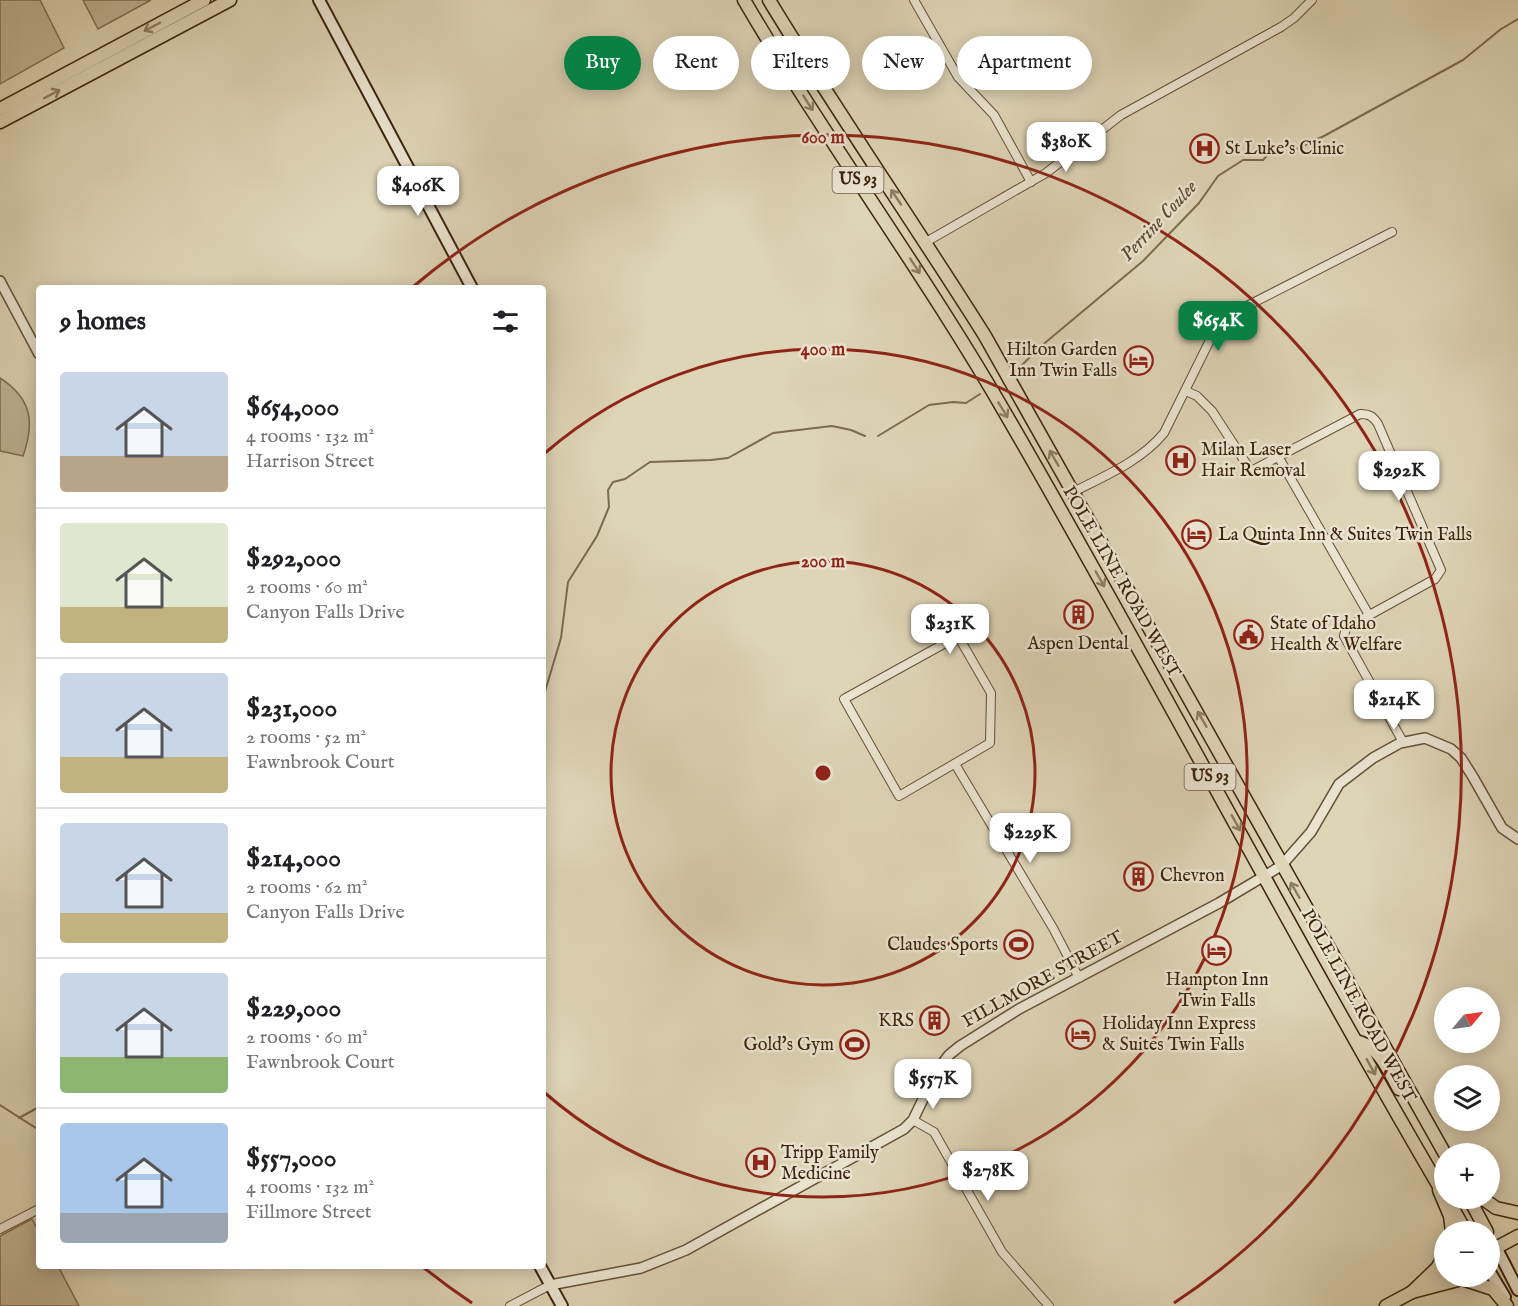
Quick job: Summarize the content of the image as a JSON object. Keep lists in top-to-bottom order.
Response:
{
  "streets": {
    "main road": ["US 93", "POLE LINE ROAD WEST"],
    "street": ["FILLMORE STREET"]
  },
  "crossings": [
    ["POLE LINE ROAD WEST", "FILLMORE STREET"]
  ],
  "water": ["Perrine Coulee"],
  "places": {
    "hospital": ["St Luke's Clinic", "Milan Laser Hair Removal", "Tripp Family Medicine"],
    "hotel": [
      "Hilton Garden Inn Twin Falls",
      "La Quinta Inn & Suites Twin Falls",
      "Hampton Inn Twin Falls",
      "Holiday Inn Express & Suites Twin Falls"
    ],
    "building": ["Aspen Dental", "Chevron", "KRS"],
    "public building": ["State of Idaho Health & Welfare"],
    "sports": ["Claudes Sports", "Gold's Gym"]
  },
  "north": "top right",
  "page": {
    "chip": [
      "Buy",
      "Rent",
      "Filters",
      "New",
      "Apartment"
    ],
    "price": [
      "$380K",
      "$406K",
      "$654K",
      "$292K",
      "$231K",
      "$214K",
      "$229K",
      "$557K",
      "$278K"
    ],
    "heading": "9 homes",
    "list": [
      {
        "name": "$654,000",
        "note": "4 rooms · 132 m² · Harrison Street"
      },
      {
        "name": "$292,000",
        "note": "2 rooms · 60 m² · Canyon Falls Drive"
      },
      {
        "name": "$231,000",
        "note": "2 rooms · 52 m² · Fawnbrook Court"
      },
      {
        "name": "$214,000",
        "note": "2 rooms · 62 m² · Canyon Falls Drive"
      },
      {
        "name": "$229,000",
        "note": "2 rooms · 60 m² · Fawnbrook Court"
      },
      {
        "name": "$557,000",
        "note": "4 rooms · 132 m² · Fillmore Street"
      }
    ],
    "map_buttons": ["+", "−"]
  },
  "rings": ["600 m", "400 m", "200 m"]
}
